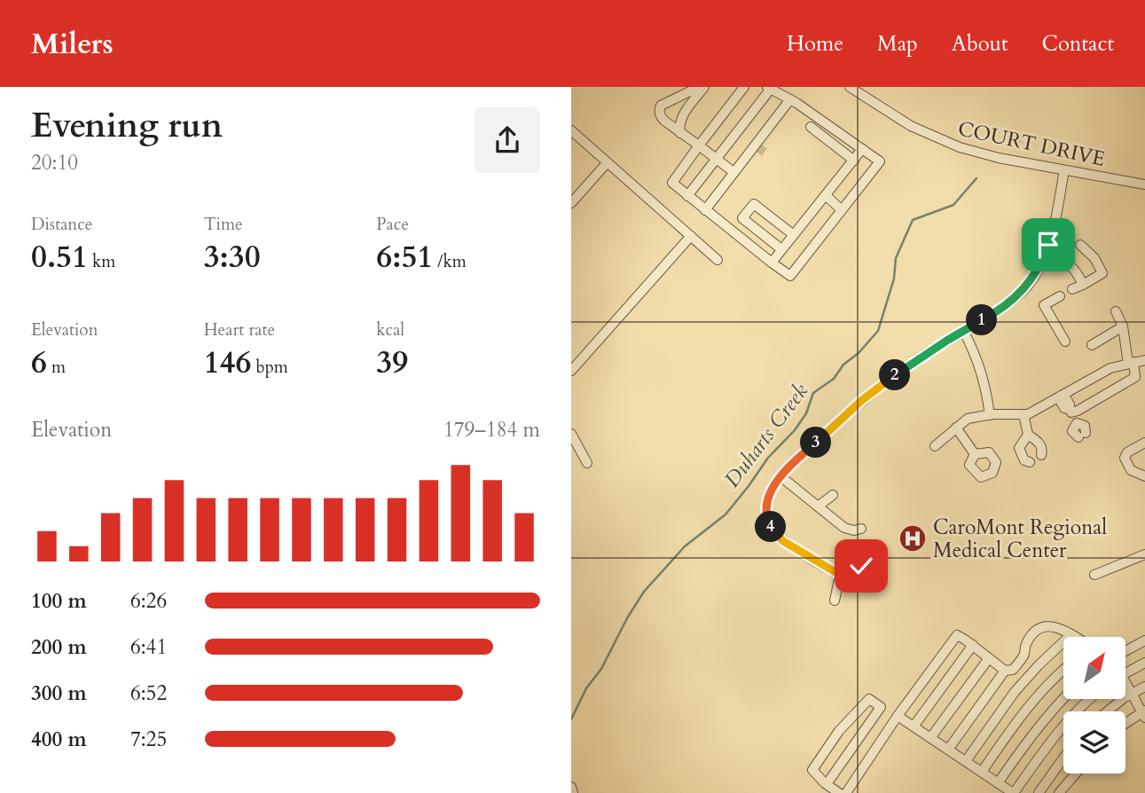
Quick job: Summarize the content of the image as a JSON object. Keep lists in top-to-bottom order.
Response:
{
  "streets": {
    "street": ["COURT DRIVE"]
  },
  "water": ["Duharts Creek"],
  "places": {
    "hospital": ["CaroMont Regional Medical Center"]
  },
  "north": "top right",
  "page": {
    "header": "Milers",
    "nav": [
      "Home",
      "Map",
      "About",
      "Contact"
    ],
    "heading": ["Evening run", "20:10"],
    "stats": [
      ["Distance", "0.51 km"],
      ["Time", "3:30"],
      ["Pace", "6:51 /km"],
      ["Elevation", "6 m"],
      ["Heart rate", "146 bpm"],
      ["kcal", "39"]
    ],
    "pins": [
      "1",
      "2",
      "3",
      "4"
    ],
    "chart": ["Elevation", "179–184 m"],
    "list": [
      {
        "name": "100 m",
        "note": "6:26"
      },
      {
        "name": "200 m",
        "note": "6:41"
      },
      {
        "name": "300 m",
        "note": "6:52"
      },
      {
        "name": "400 m",
        "note": "7:25"
      }
    ]
  }
}
